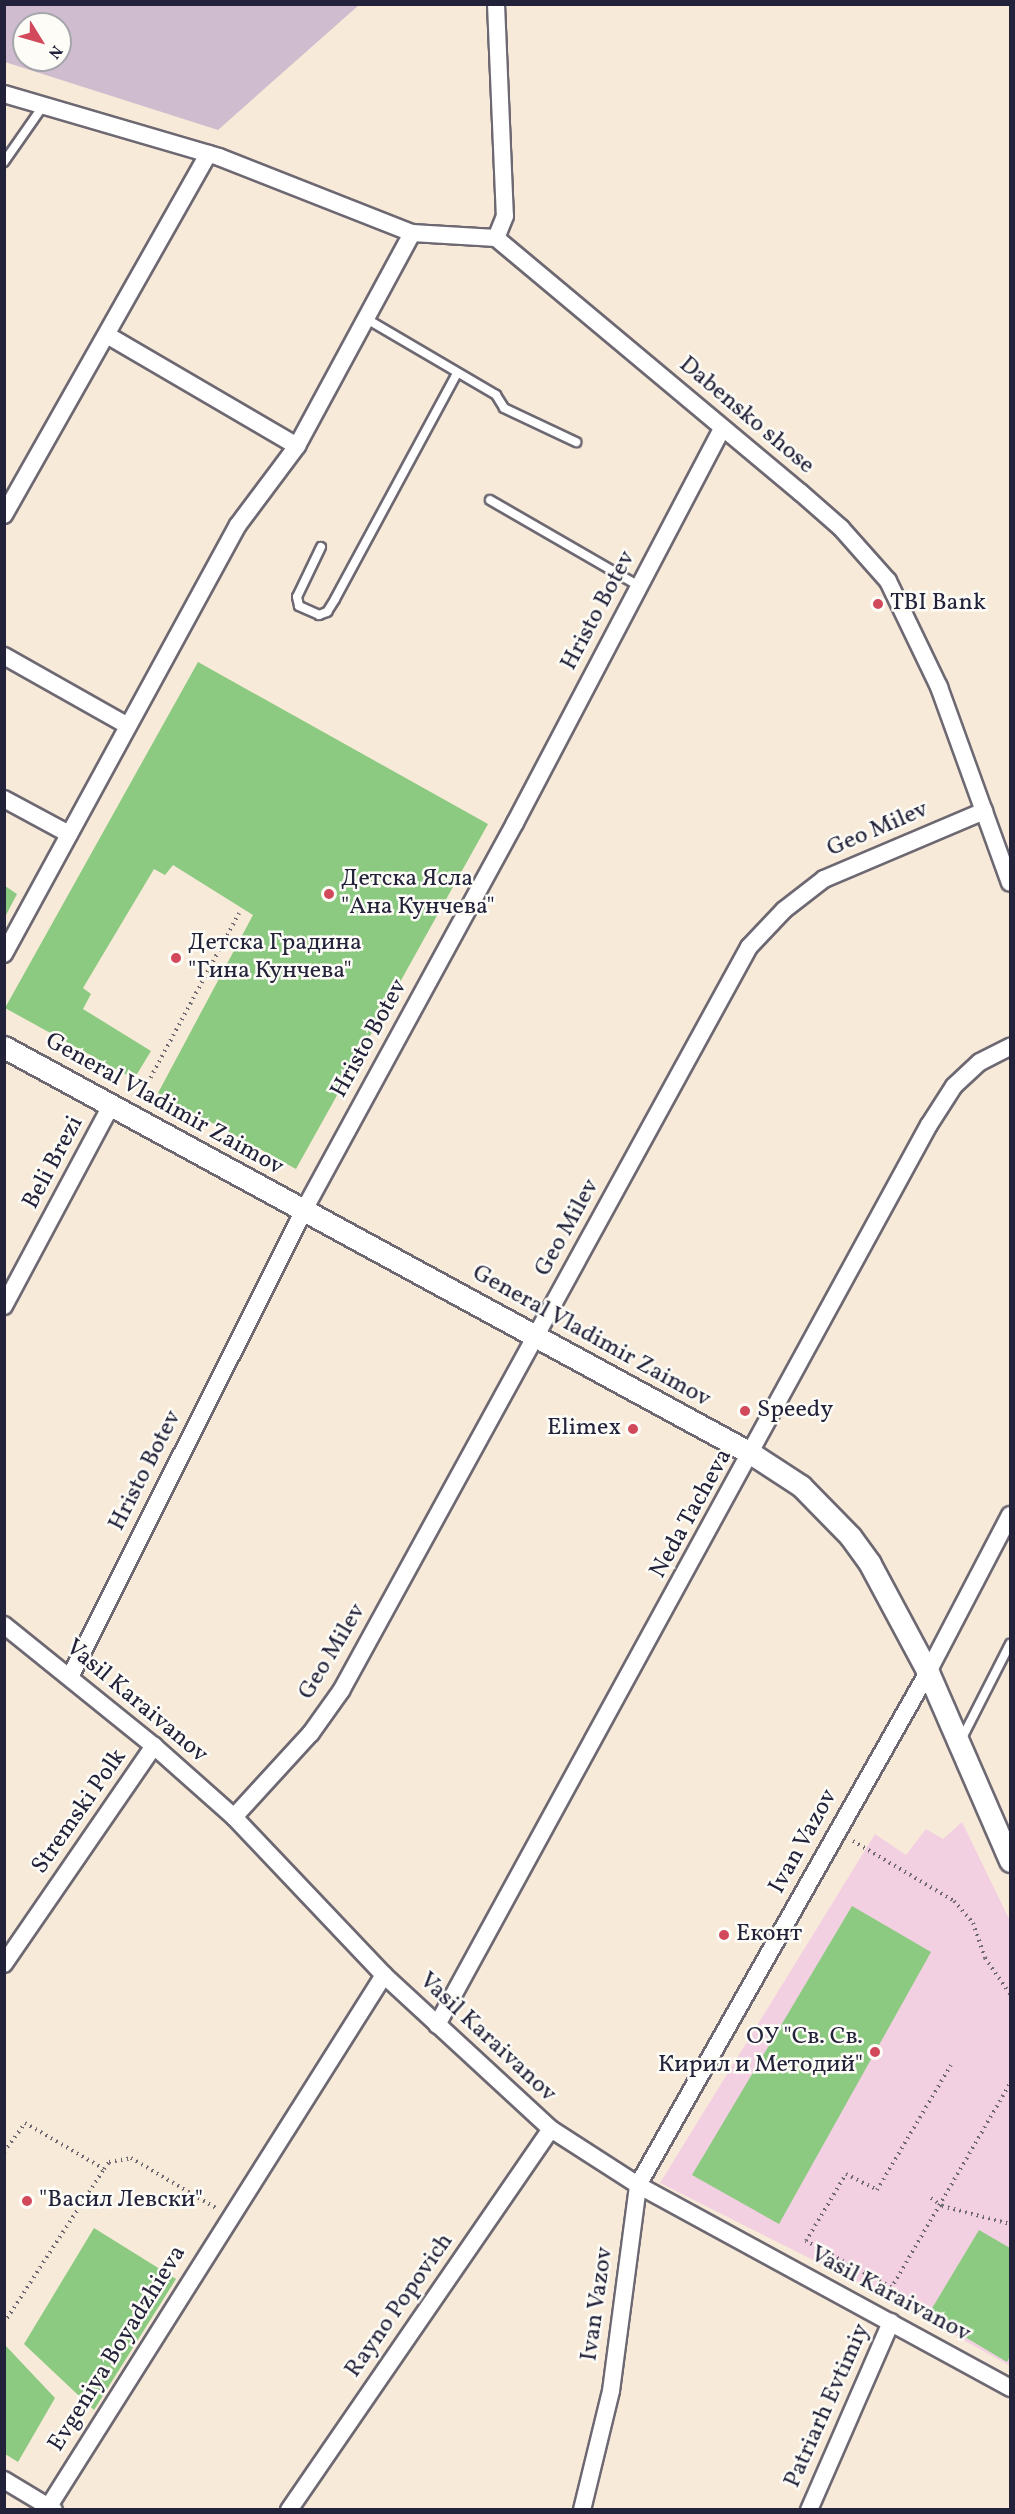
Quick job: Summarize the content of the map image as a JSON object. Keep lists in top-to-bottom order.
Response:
{
  "streets": {
    "street": [
      "Dabensko shose",
      "Hristo Botev",
      "Geo Milev",
      "General Vladimir Zaimov",
      "Beli Brezi",
      "Neda Tacheva",
      "Vasil Karaivanov",
      "Stremski Polk",
      "Ivan Vazov",
      "Rayno Popovich",
      "Evgeniya Boyadzhieva",
      "Patriarh Evtimiy"
    ]
  },
  "crossings": [
    ["Dabensko shose", "Hristo Botev"],
    ["Dabensko shose", "Geo Milev"],
    ["Hristo Botev", "General Vladimir Zaimov"],
    ["Hristo Botev", "Vasil Karaivanov"],
    ["Geo Milev", "General Vladimir Zaimov"],
    ["Geo Milev", "Vasil Karaivanov"],
    ["General Vladimir Zaimov", "Beli Brezi"],
    ["General Vladimir Zaimov", "Neda Tacheva"],
    ["General Vladimir Zaimov", "Ivan Vazov"],
    ["Neda Tacheva", "Vasil Karaivanov"],
    ["Vasil Karaivanov", "Stremski Polk"],
    ["Vasil Karaivanov", "Ivan Vazov"],
    ["Vasil Karaivanov", "Rayno Popovich"],
    ["Vasil Karaivanov", "Evgeniya Boyadzhieva"],
    ["Vasil Karaivanov", "Patriarh Evtimiy"]
  ],
  "places": [
    "TBI Bank",
    "Детска Ясла \"Ана Кунчева\"",
    "Детска Градина \"Гина Кунчева\"",
    "Speedy",
    "Elimex",
    "Еконт",
    "ОУ \"Св. Св. Кирил и Методий\"",
    "\"Васил Левски\""
  ],
  "north": "bottom right"
}
